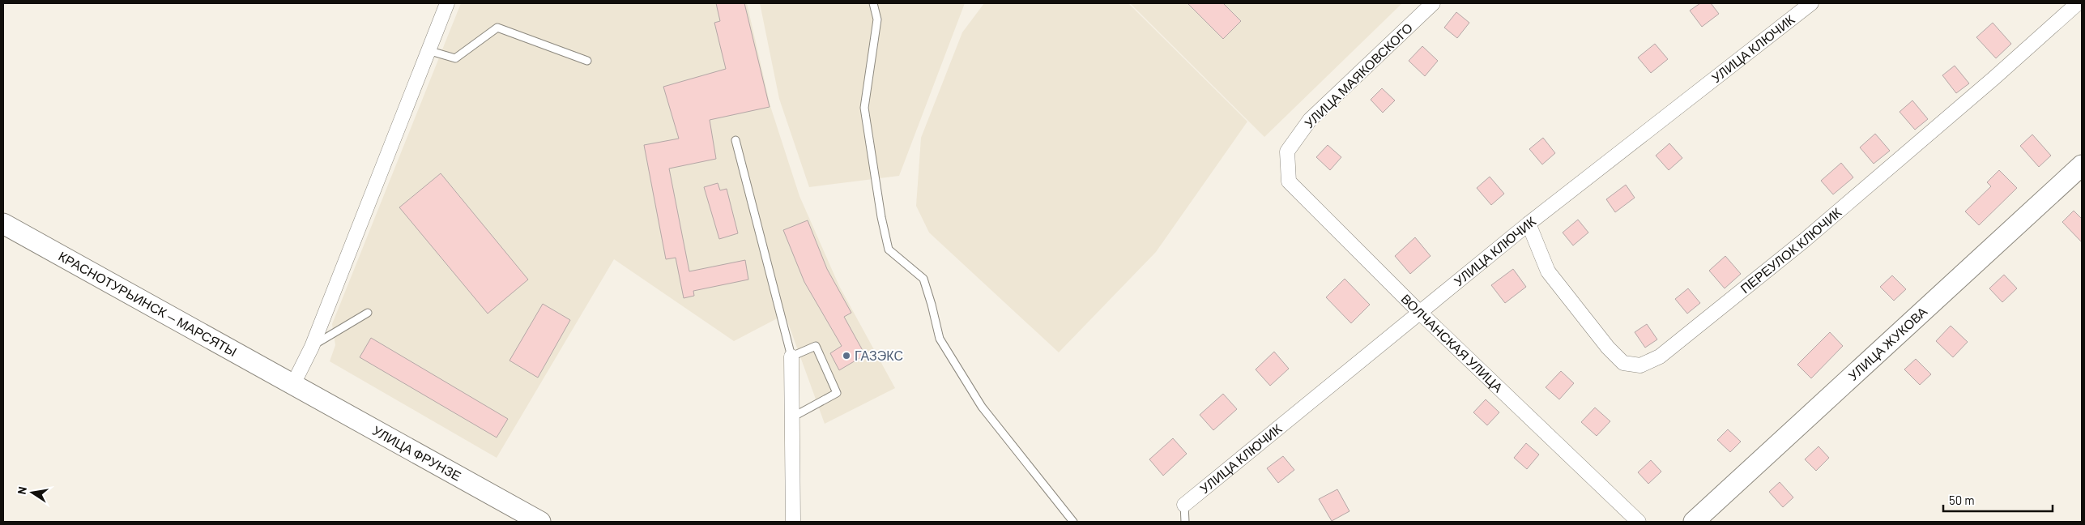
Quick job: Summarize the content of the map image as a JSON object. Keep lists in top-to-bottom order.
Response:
{
  "streets": {
    "street": [
      "УЛИЦА КЛЮЧИК",
      "УЛИЦА МАЯКОВСКОГО",
      "ПЕРЕУЛОК КЛЮЧИК",
      "КРАСНОТУРЬИНСК — МАРСЯТЫ",
      "ВОЛЧАНСКАЯ УЛИЦА",
      "УЛИЦА ЖУКОВА",
      "УЛИЦА ФРУНЗЕ"
    ]
  },
  "crossings": [
    ["УЛИЦА КЛЮЧИК", "ПЕРЕУЛОК КЛЮЧИК"],
    ["УЛИЦА КЛЮЧИК", "ВОЛЧАНСКАЯ УЛИЦА"],
    ["УЛИЦА МАЯКОВСКОГО", "ВОЛЧАНСКАЯ УЛИЦА"],
    ["КРАСНОТУРЬИНСК — МАРСЯТЫ", "УЛИЦА ФРУНЗЕ"]
  ],
  "places": ["ГАЗЭКС"],
  "scale_bar": "50 m",
  "north": "left"
}
